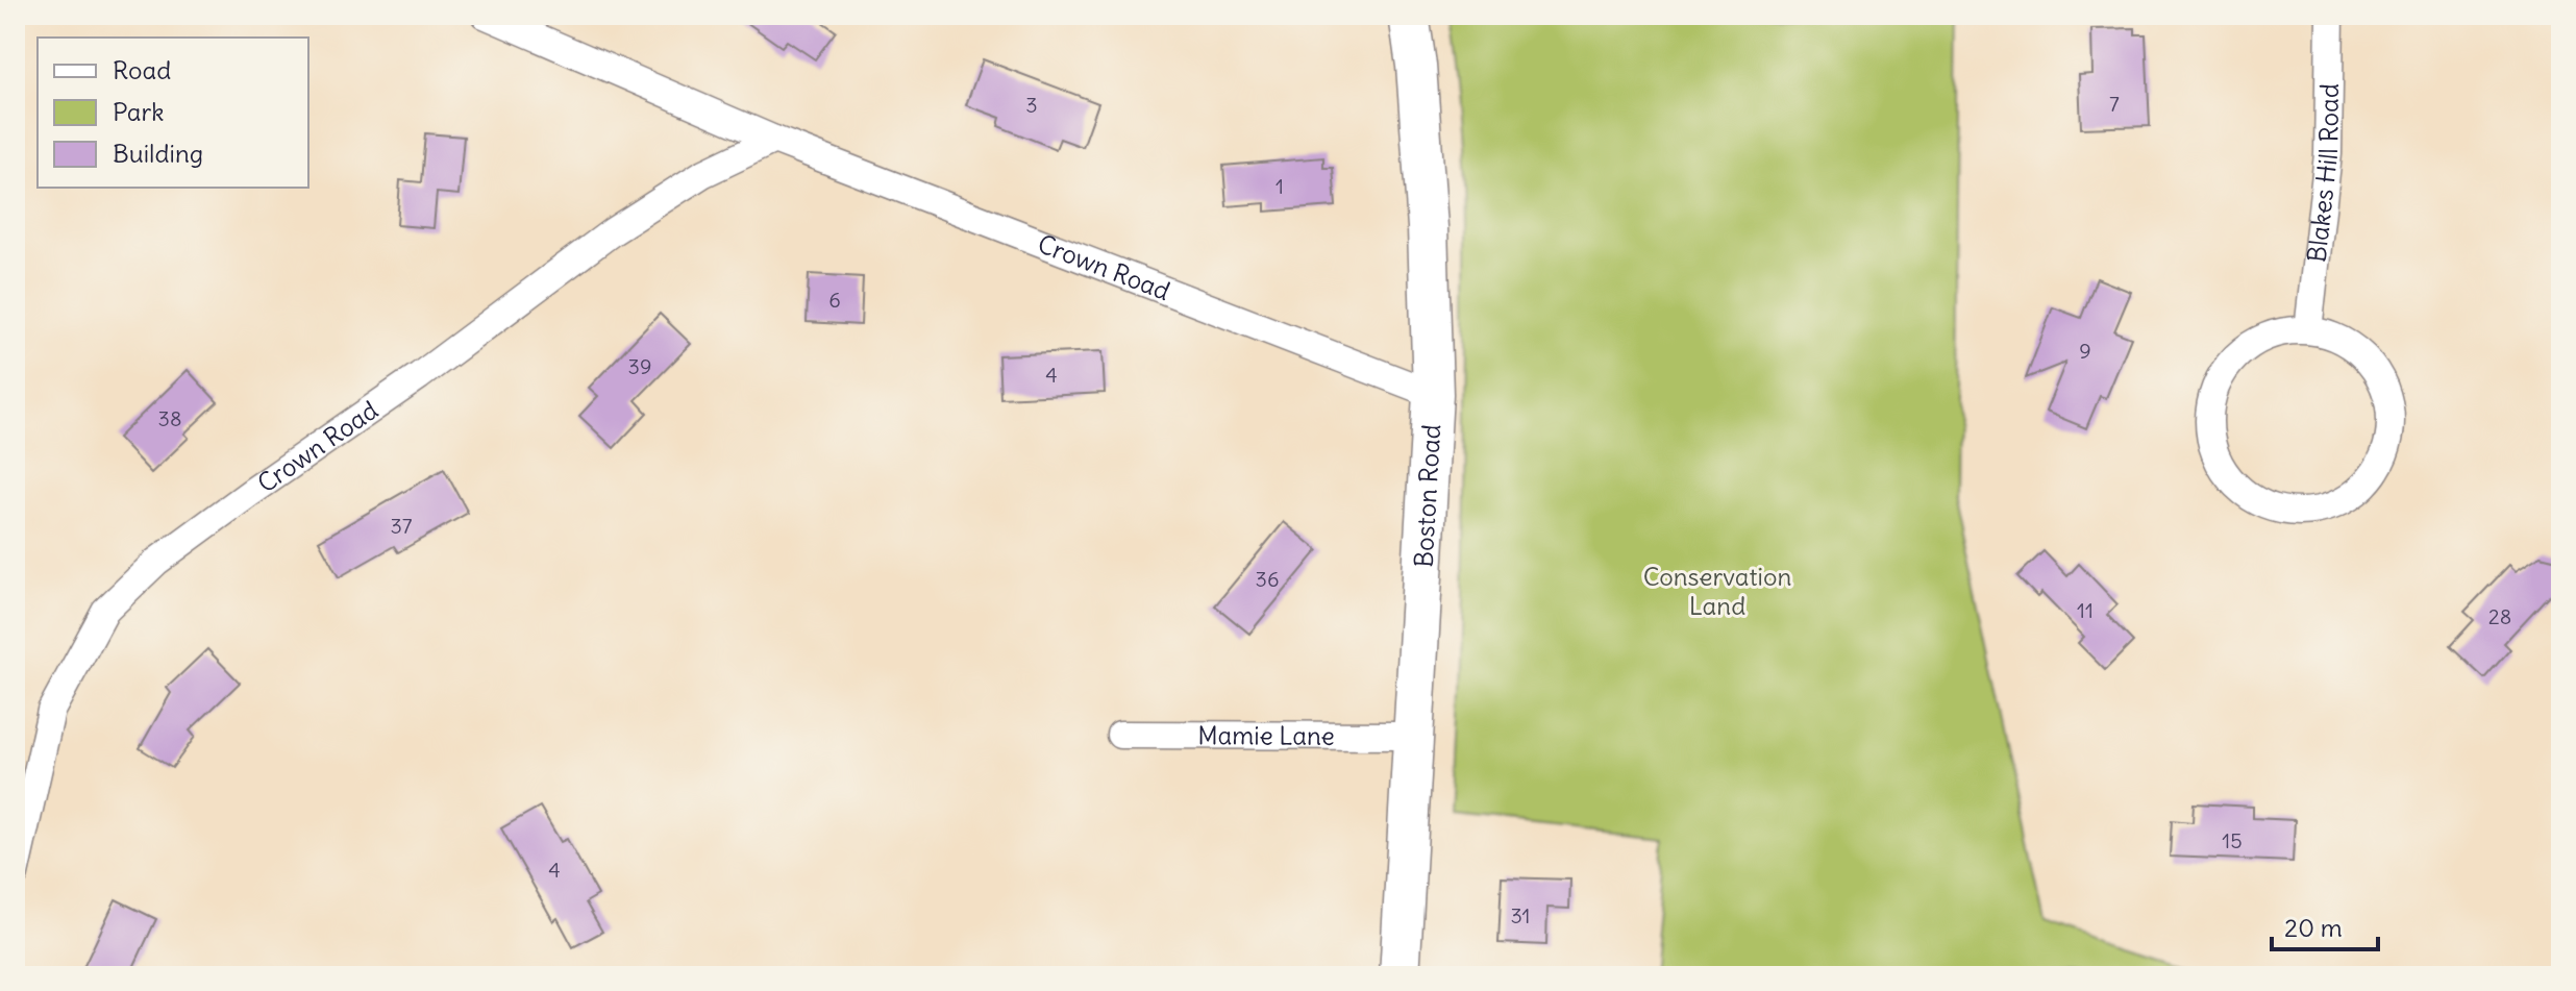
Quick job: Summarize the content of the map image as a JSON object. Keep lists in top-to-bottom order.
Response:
{
  "streets": {
    "main road": ["Boston Road"],
    "street": ["Blakes Hill Road", "Crown Road", "Mamie Lane"]
  },
  "crossings": [
    ["Crown Road", "Boston Road"],
    ["Boston Road", "Mamie Lane"]
  ],
  "parks": ["Conservation Land"],
  "house_numbers": [
    "7",
    "3",
    "1",
    "6",
    "9",
    "39",
    "4",
    "38",
    "37",
    "36",
    "11",
    "28",
    "15",
    "4",
    "31"
  ],
  "legend": ["Road", "Park", "Building"],
  "scale_bar": "20 m"
}
